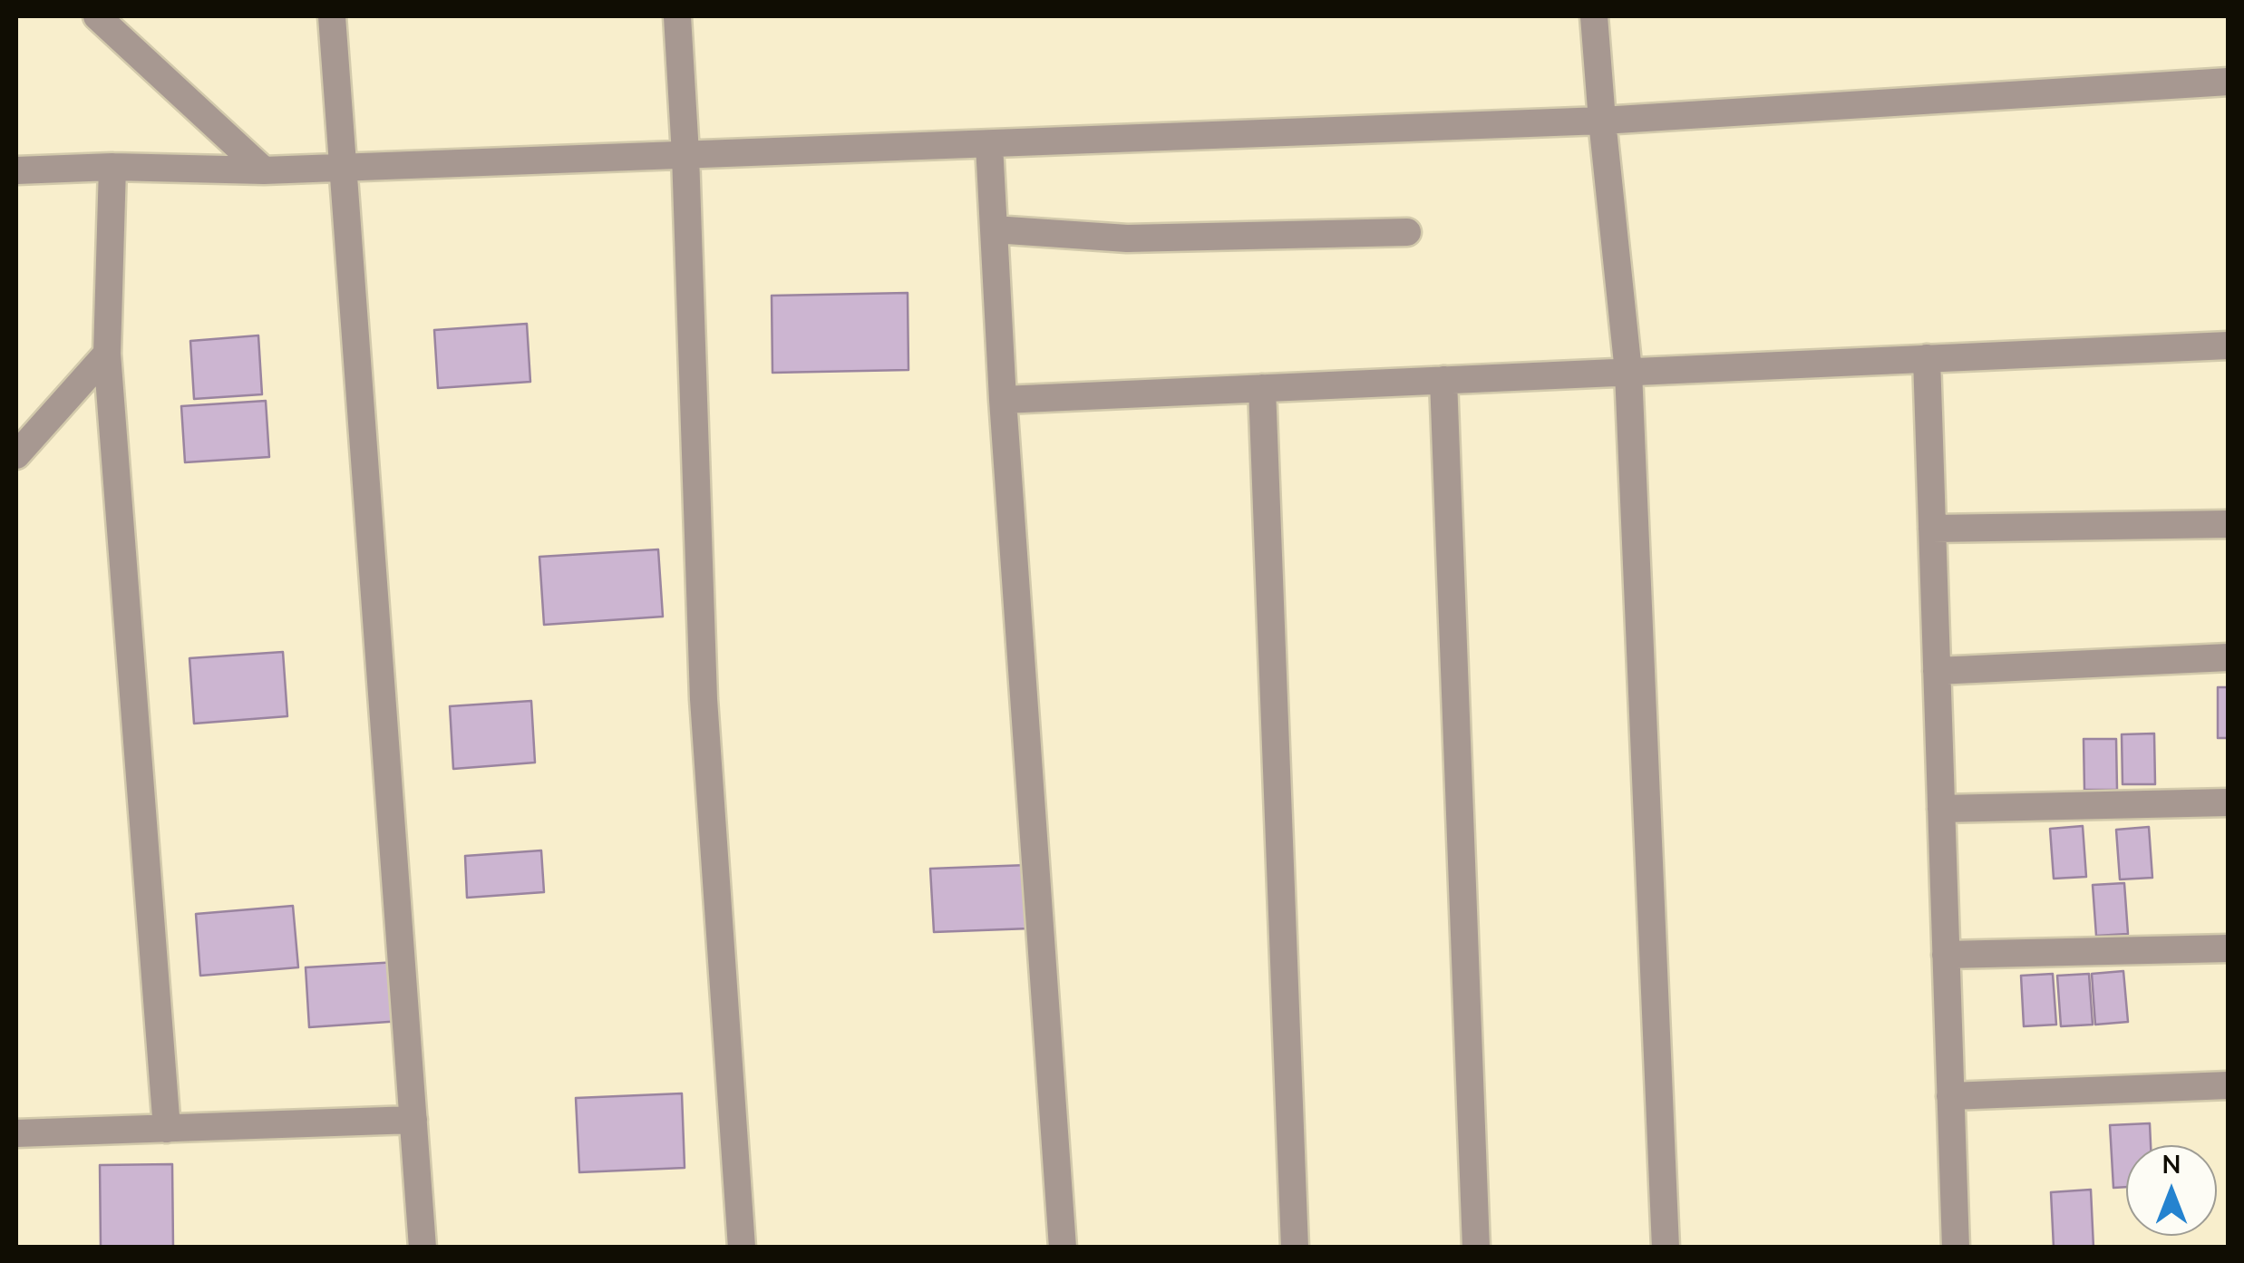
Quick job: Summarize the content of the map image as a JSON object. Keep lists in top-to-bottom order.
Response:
{
  "north": "top"
}
